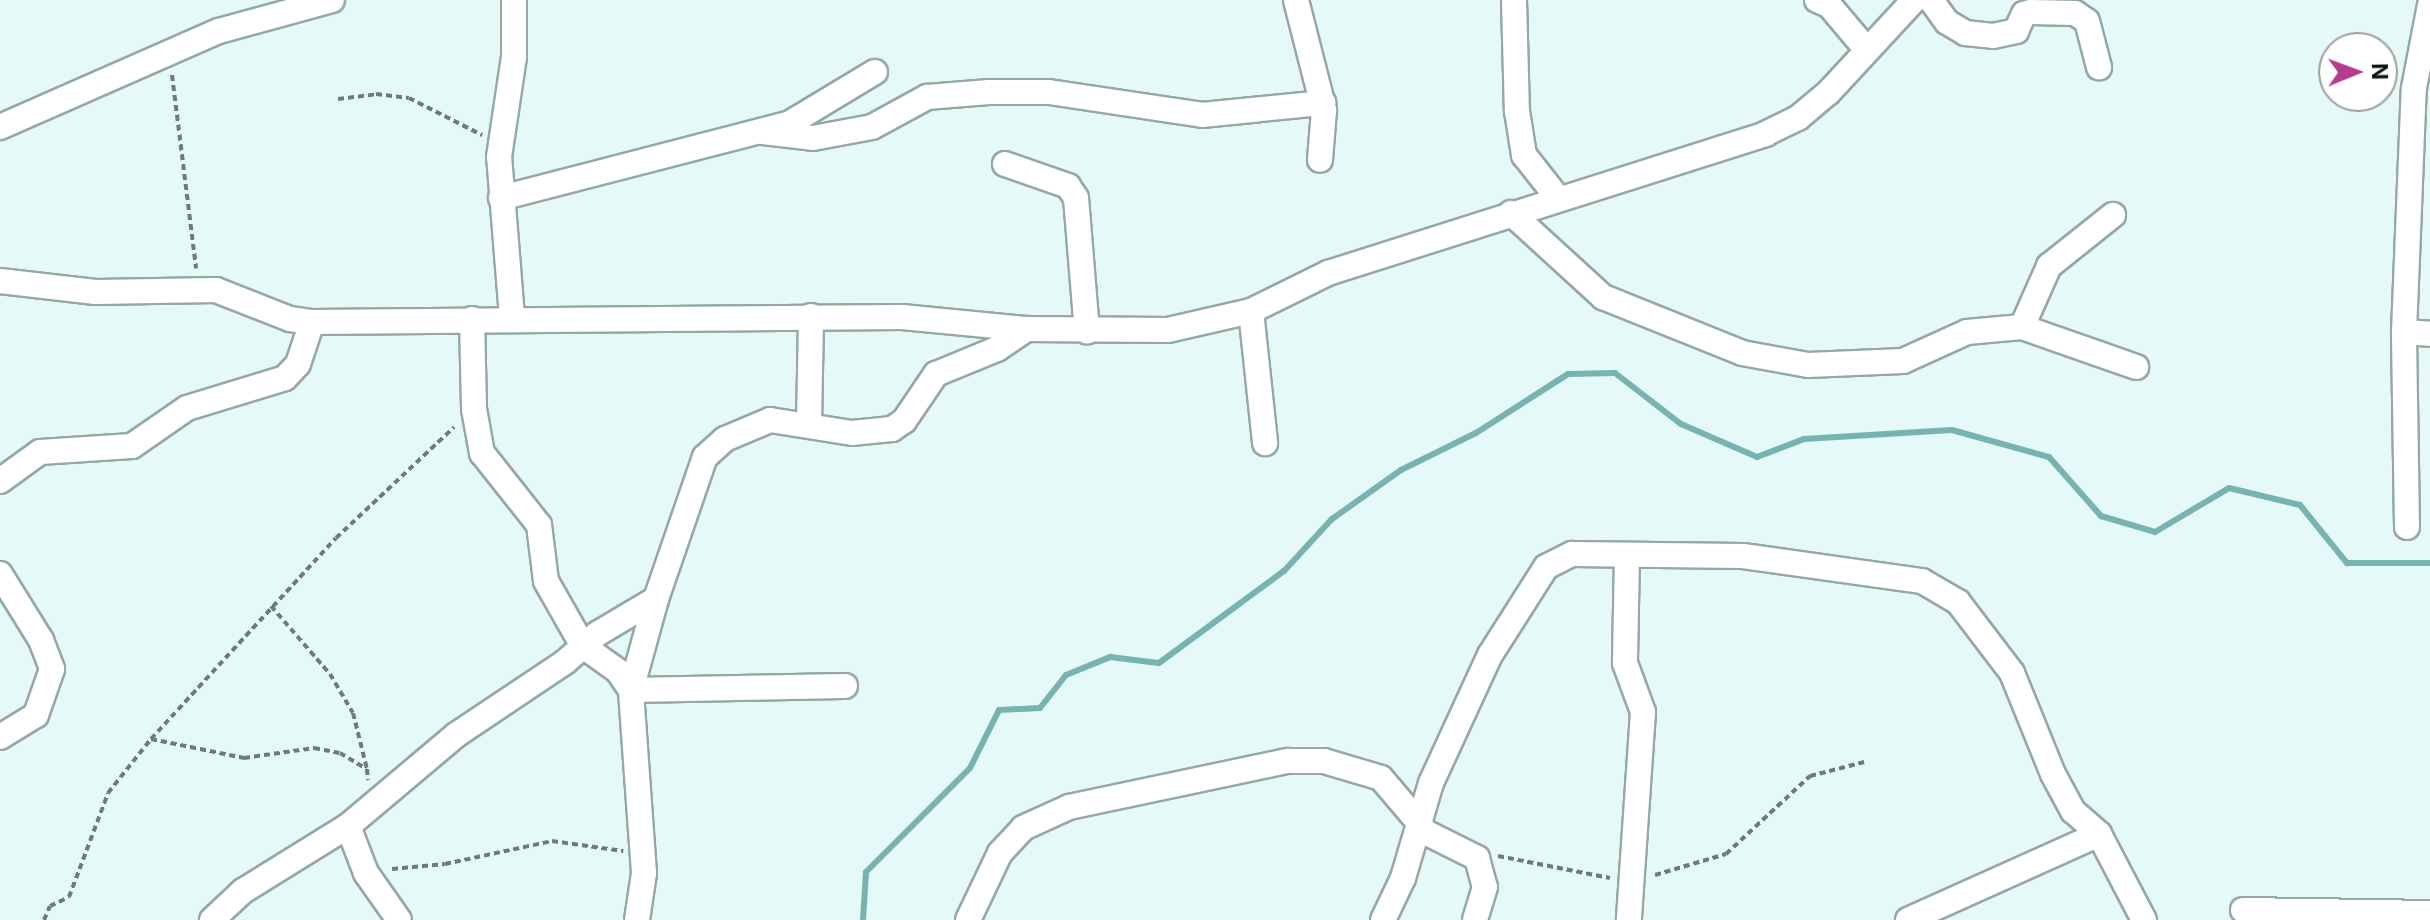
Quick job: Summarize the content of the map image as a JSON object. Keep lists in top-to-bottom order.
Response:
{
  "north": "right"
}
